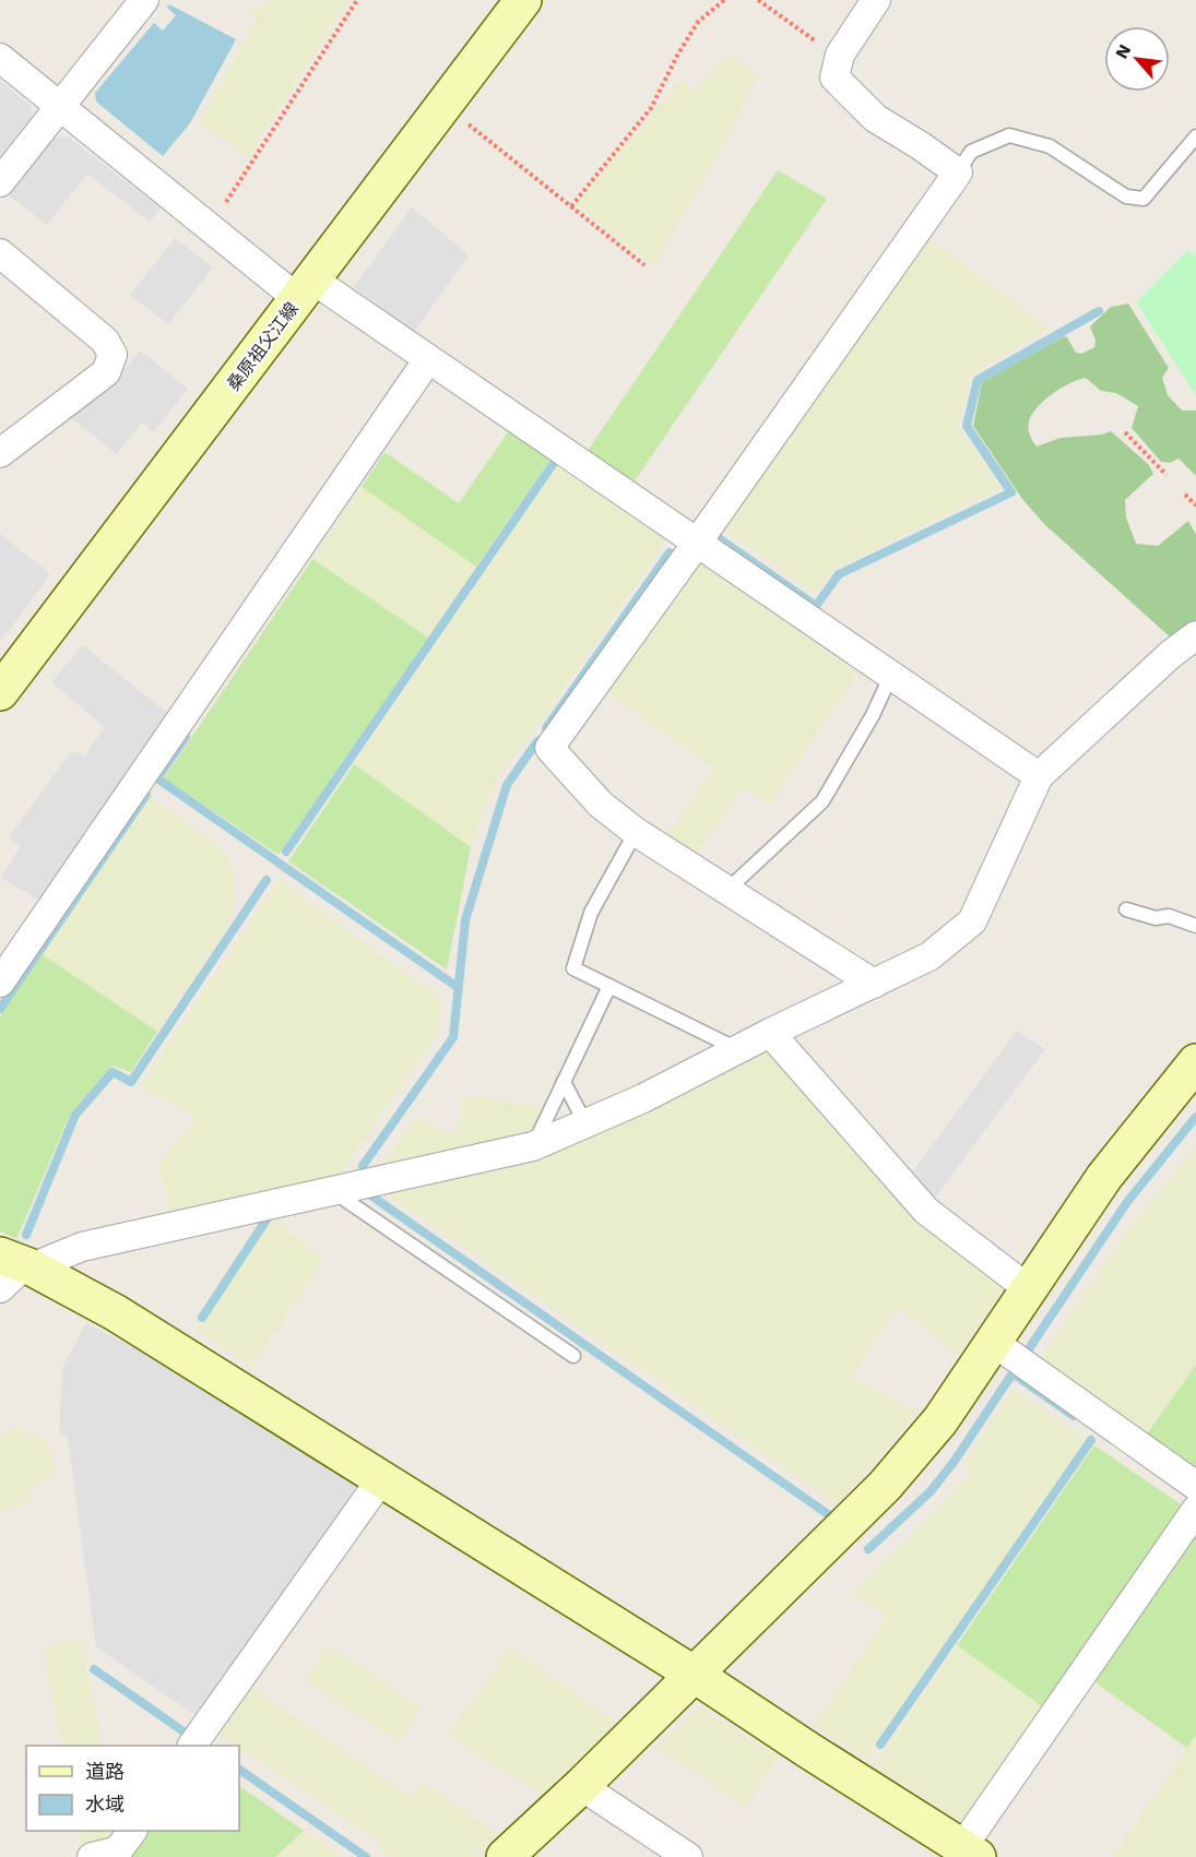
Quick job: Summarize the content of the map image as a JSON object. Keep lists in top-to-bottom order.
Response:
{
  "streets": {
    "street": ["桑原祖父江線"]
  },
  "legend": ["道路", "水域"],
  "north": "top left"
}
